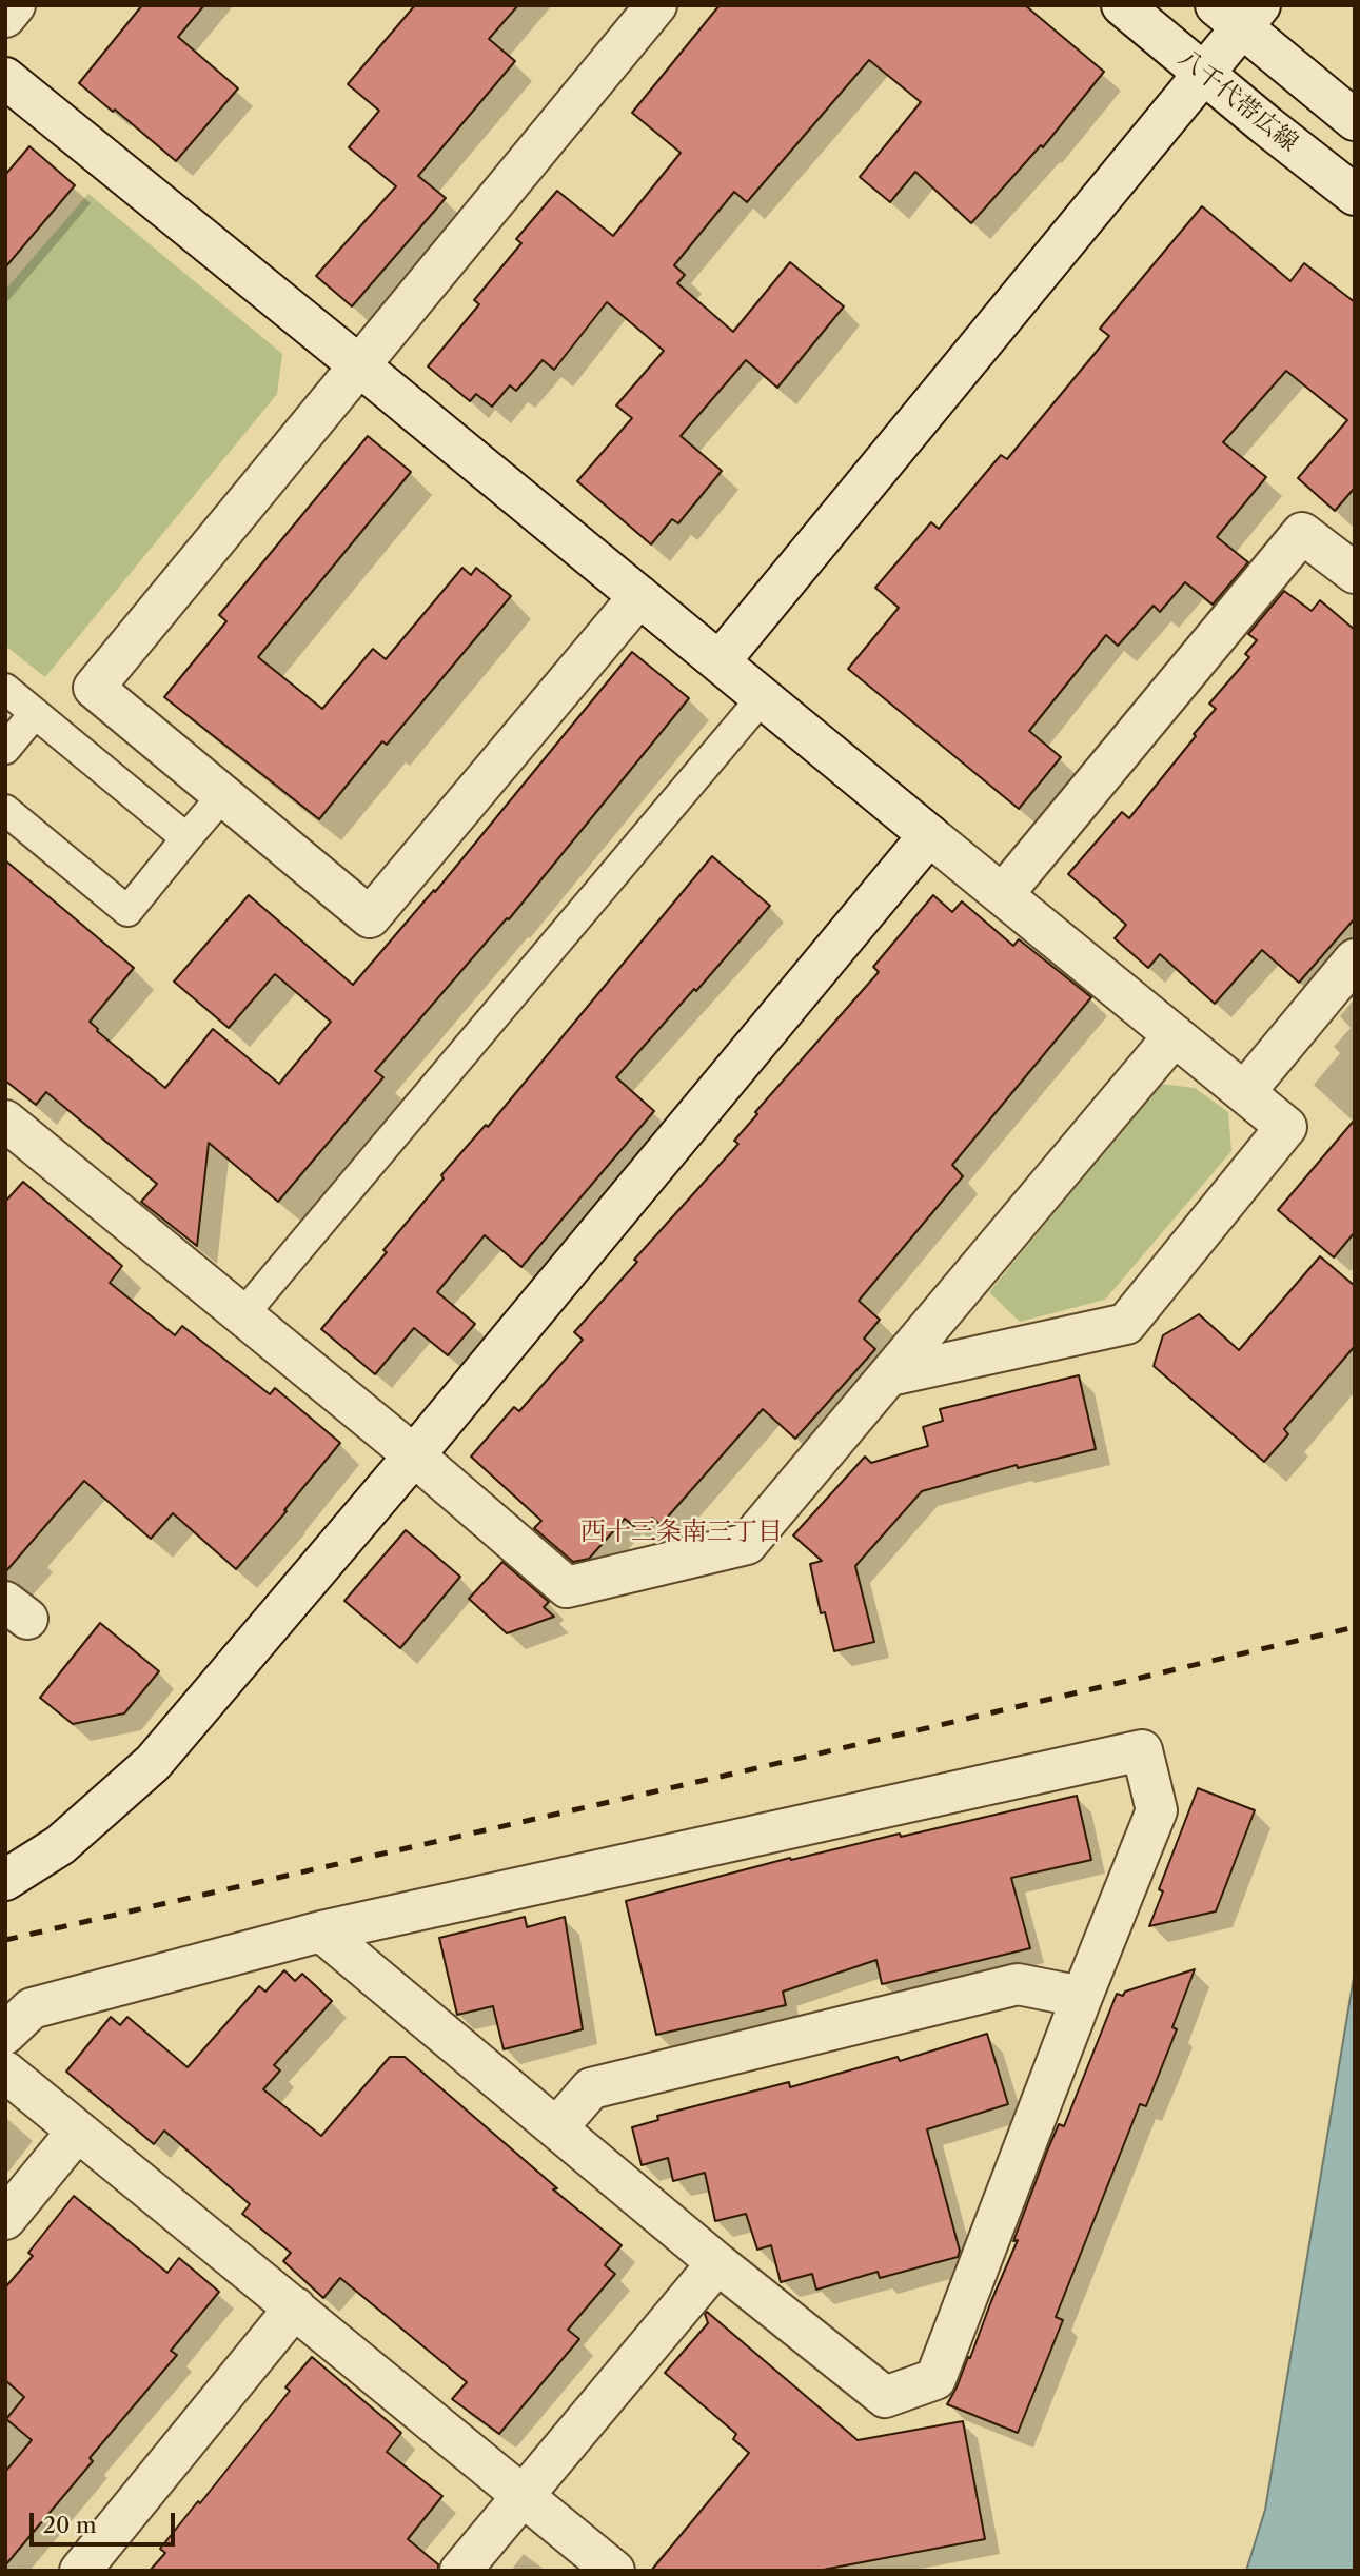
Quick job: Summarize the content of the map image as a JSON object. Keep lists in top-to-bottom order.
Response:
{
  "streets": {
    "street": ["八千代帯広線"]
  },
  "districts": ["西十三条南三丁目"],
  "scale_bar": "20 m"
}
